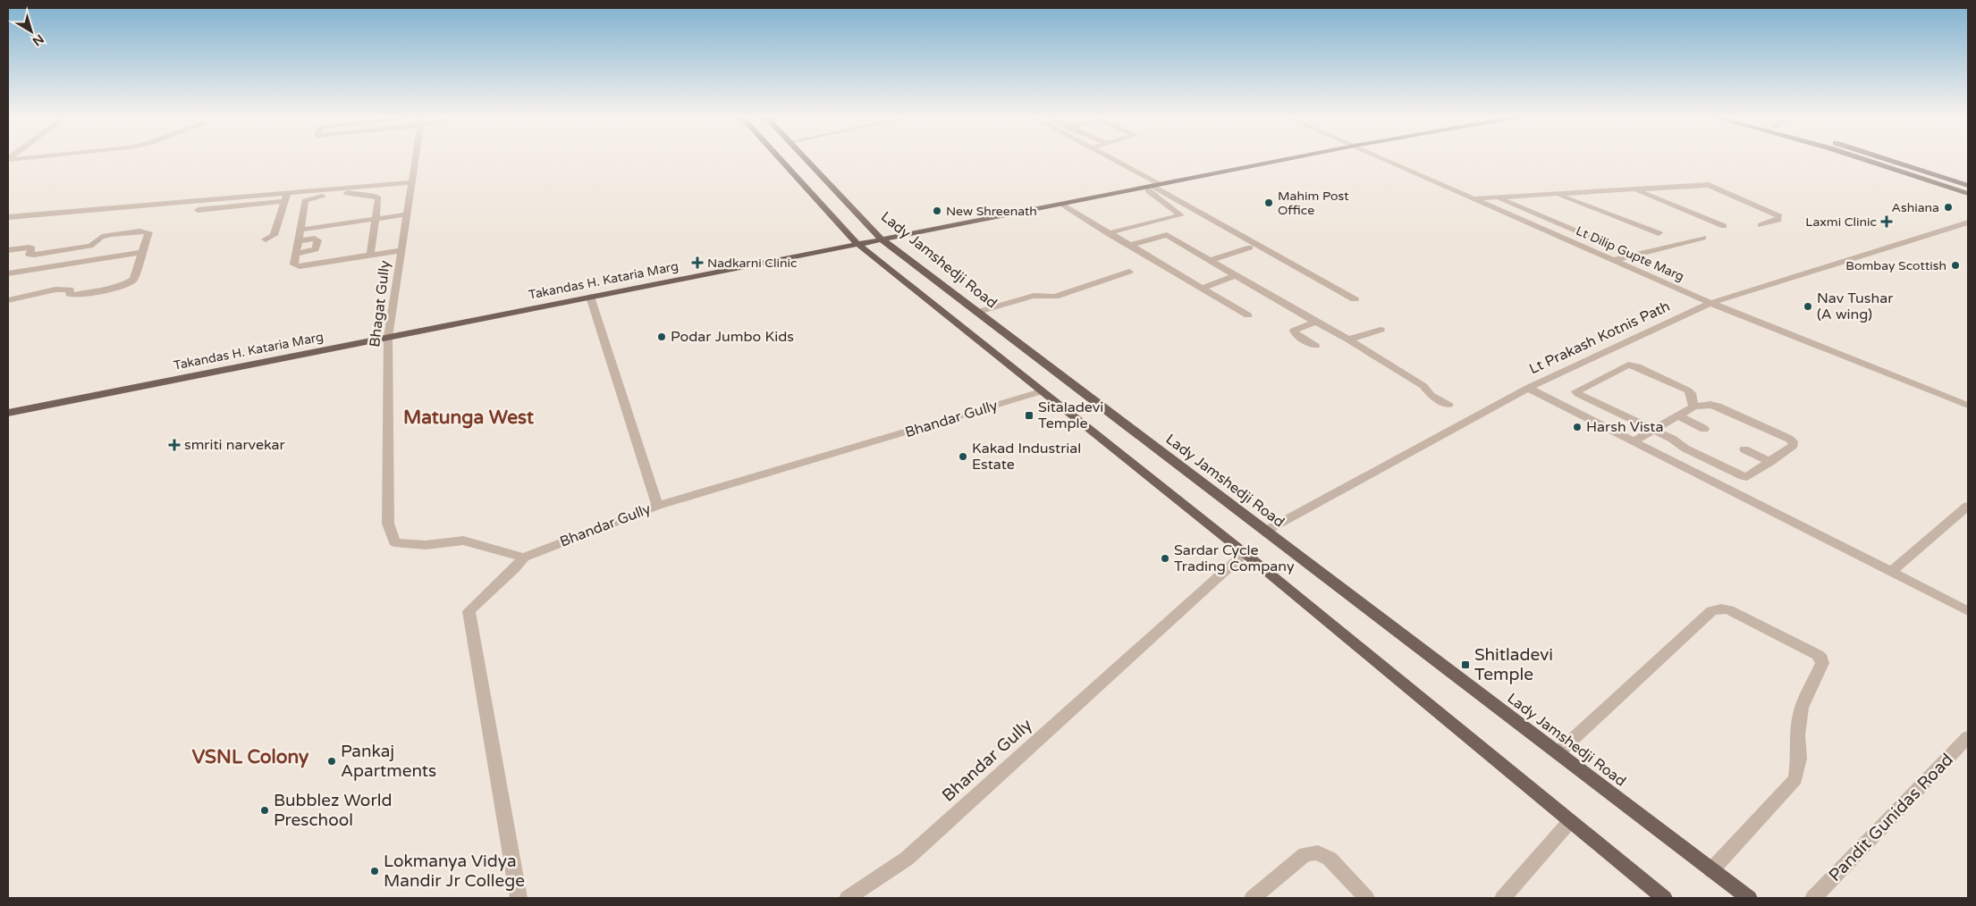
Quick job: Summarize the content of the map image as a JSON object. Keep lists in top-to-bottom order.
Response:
{
  "streets": {
    "main road": ["Lady Jamshedji Road", "Takandas H. Kataria Marg"],
    "street": [
      "Lt Dilip Gupte Marg",
      "Bhagat Gully",
      "Lt Prakash Kotnis Path",
      "Bhandar Gully",
      "Pandit Gunidas Road"
    ]
  },
  "crossings": [
    ["Lt Dilip Gupte Marg", "Lt Prakash Kotnis Path"],
    ["Lady Jamshedji Road", "Takandas H. Kataria Marg"],
    ["Lady Jamshedji Road", "Lt Prakash Kotnis Path"],
    ["Takandas H. Kataria Marg", "Bhagat Gully"],
    ["Bhagat Gully", "Bhandar Gully"]
  ],
  "districts": ["Matunga West", "VSNL Colony"],
  "places": {
    "other": [
      "Mahim Post Office",
      "Ashiana",
      "New Shreenath",
      "Bombay Scottish",
      "Nav Tushar (A wing)",
      "Podar Jumbo Kids",
      "Harsh Vista",
      "Kakad Industrial Estate",
      "Sardar Cycle Trading Company",
      "Pankaj Apartments",
      "Bubblez World Preschool",
      "Lokmanya Vidya Mandir Jr College"
    ],
    "health": ["Laxmi Clinic", "Nadkarni Clinic", "smriti narvekar"],
    "transit": ["Sitaladevi Temple", "Shitladevi Temple"]
  },
  "north": "bottom right"
}
